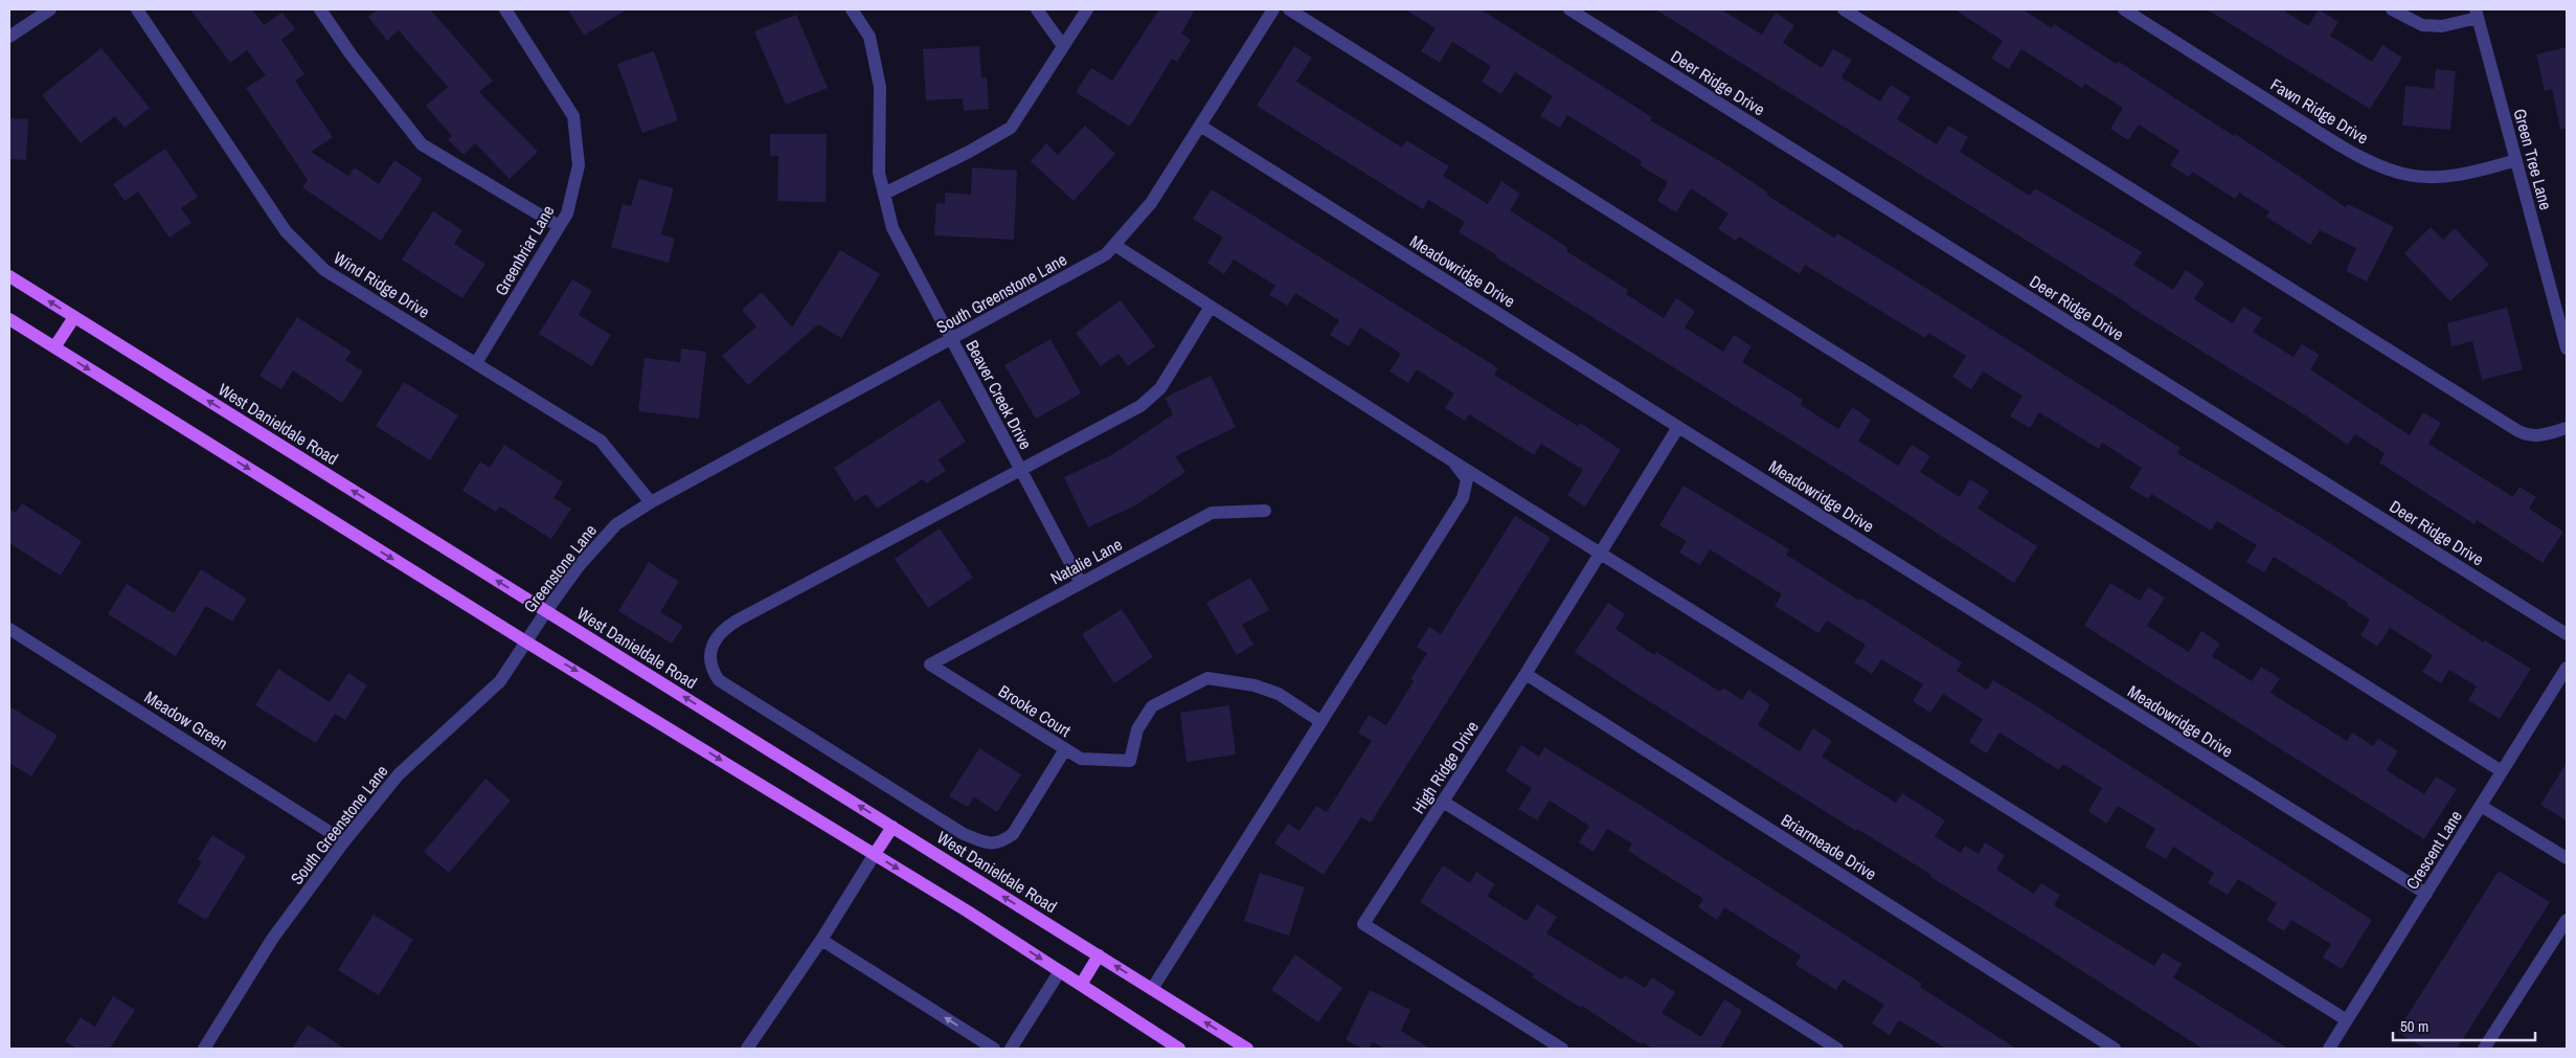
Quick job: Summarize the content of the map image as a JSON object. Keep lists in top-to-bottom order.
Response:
{
  "streets": {
    "main road": ["West Danieldale Road"],
    "street": [
      "Deer Ridge Drive",
      "Fawn Ridge Drive",
      "Green Tree Lane",
      "Greenbriar Lane",
      "Meadowridge Drive",
      "Wind Ridge Drive",
      "South Greenstone Lane",
      "Beaver Creek Drive",
      "Natalie Lane",
      "Greenstone Lane",
      "Brooke Court",
      "Meadow Green",
      "High Ridge Drive",
      "Briarmeade Drive",
      "Crescent Lane"
    ]
  },
  "crossings": [
    ["Fawn Ridge Drive", "Green Tree Lane"],
    ["Greenbriar Lane", "Wind Ridge Drive"],
    ["Meadowridge Drive", "South Greenstone Lane"],
    ["Meadowridge Drive", "High Ridge Drive"],
    ["Meadowridge Drive", "Crescent Lane"],
    ["Wind Ridge Drive", "South Greenstone Lane"],
    ["Wind Ridge Drive", "Greenstone Lane"],
    ["South Greenstone Lane", "Beaver Creek Drive"],
    ["South Greenstone Lane", "Greenstone Lane"],
    ["South Greenstone Lane", "Meadow Green"],
    ["Beaver Creek Drive", "Natalie Lane"],
    ["West Danieldale Road", "Greenstone Lane"],
    ["Natalie Lane", "Brooke Court"],
    ["High Ridge Drive", "Briarmeade Drive"]
  ],
  "scale_bar": "50 m"
}
